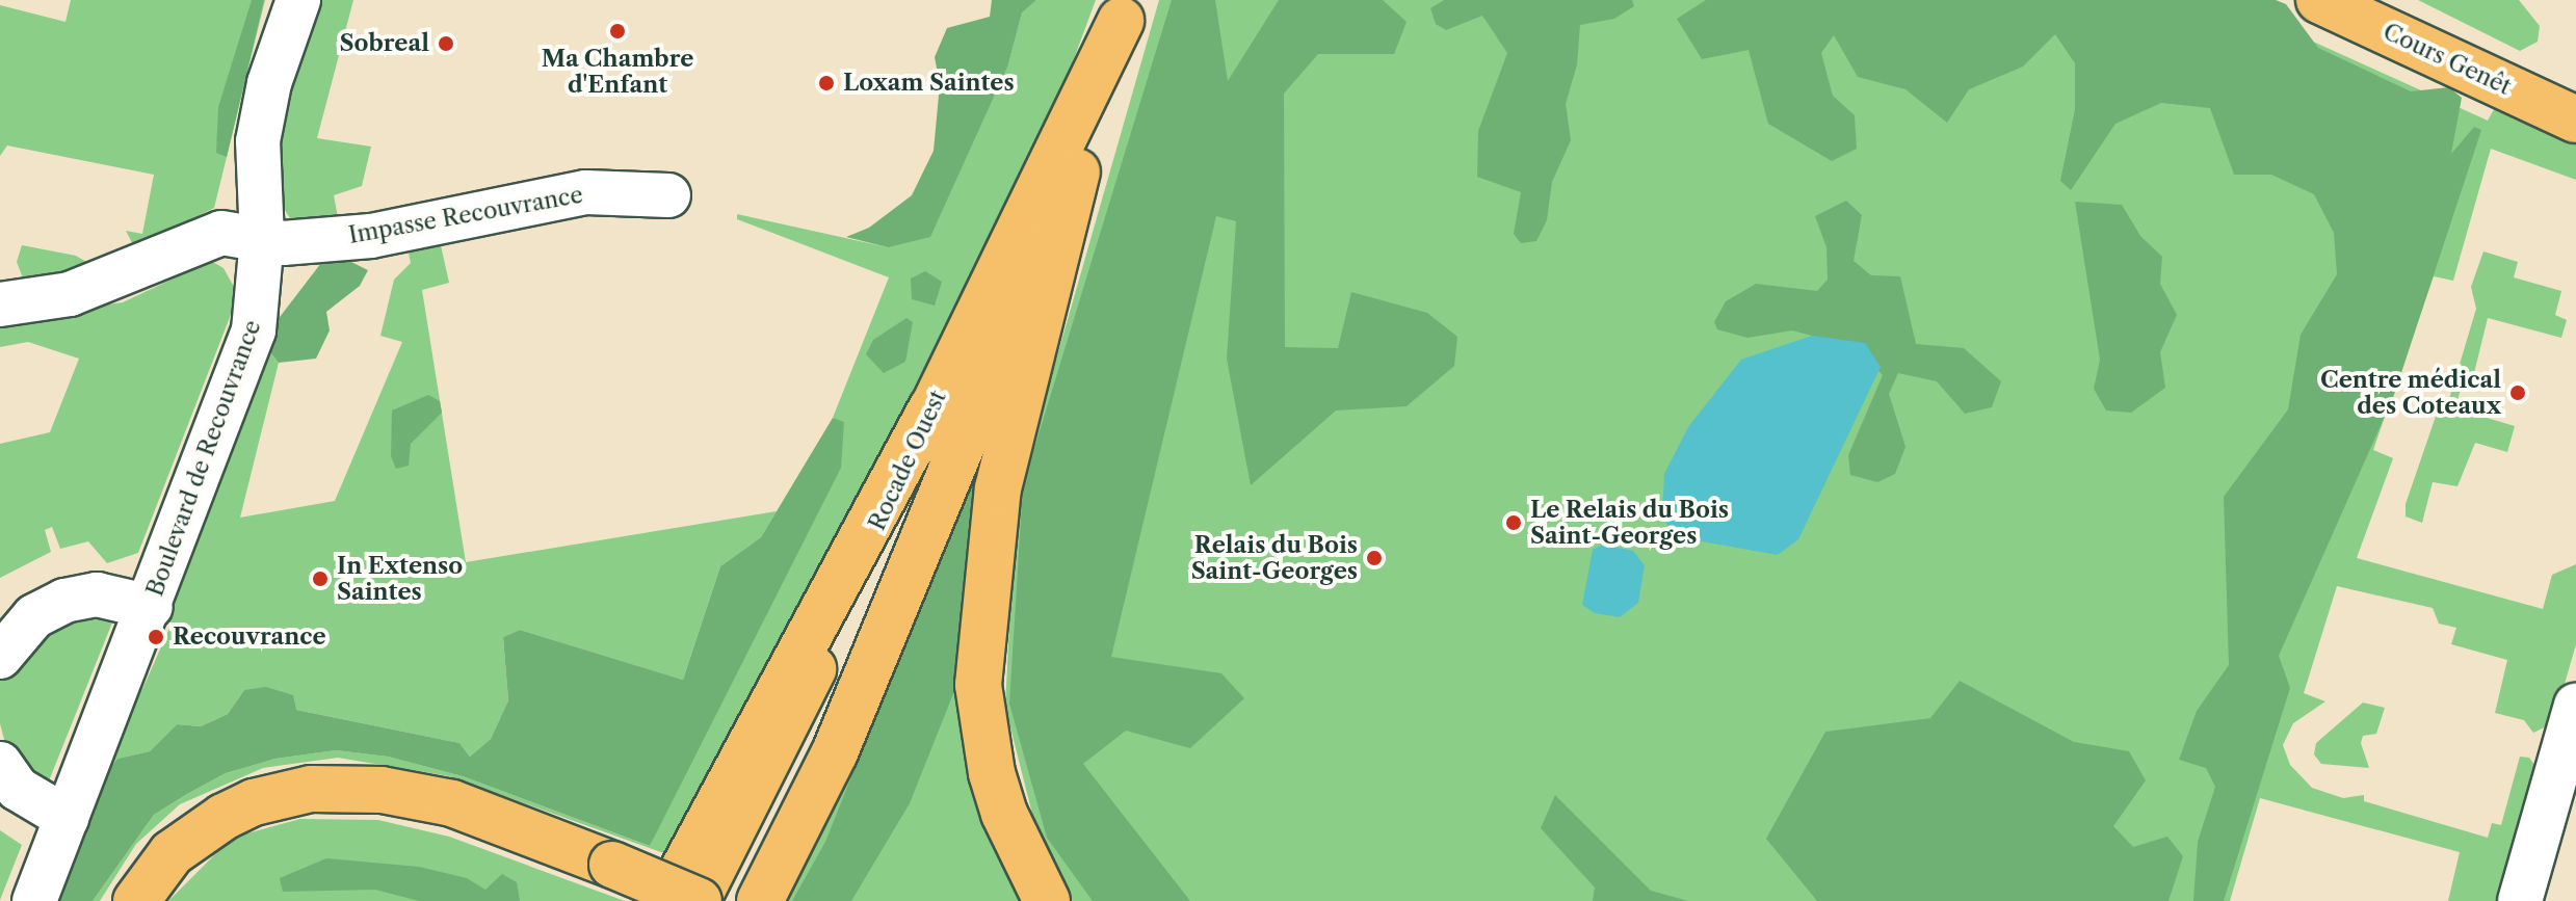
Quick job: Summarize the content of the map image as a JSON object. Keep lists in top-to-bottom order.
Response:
{
  "streets": {
    "main road": ["Cours Genêt", "Rocade Ouest"],
    "street": ["Impasse Recouvrance", "Boulevard de Recouvrance"]
  },
  "crossings": [
    ["Impasse Recouvrance", "Boulevard de Recouvrance"]
  ],
  "places": [
    "Ma Chambre d'Enfant",
    "Sobreal",
    "Loxam Saintes",
    "Centre médical des Coteaux",
    "Le Relais du Bois Saint-Georges",
    "Relais du Bois Saint-Georges",
    "In Extenso Saintes",
    "Recouvrance"
  ]
}
